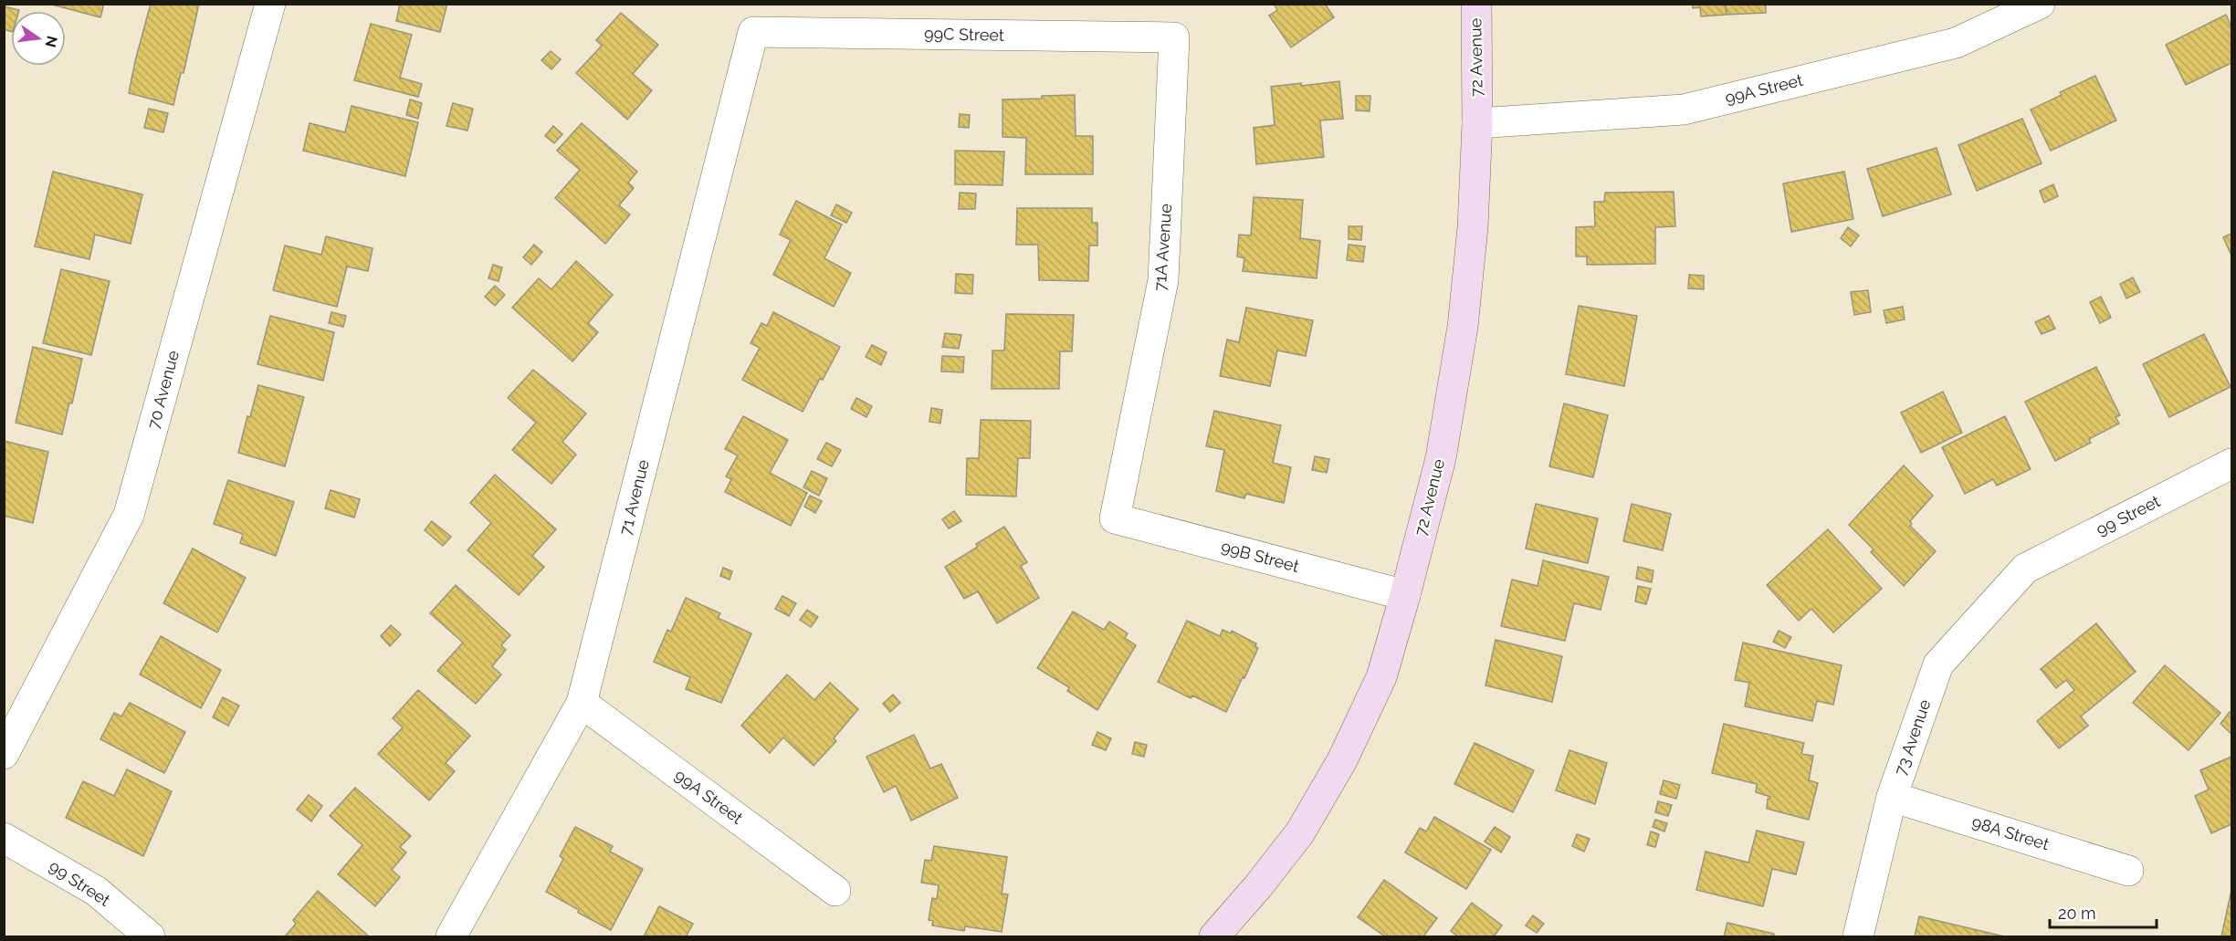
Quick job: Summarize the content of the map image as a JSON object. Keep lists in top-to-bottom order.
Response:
{
  "streets": {
    "street": [
      "99C Street",
      "72 Avenue",
      "99A Street",
      "71A Avenue",
      "70 Avenue",
      "71 Avenue",
      "99 Street",
      "99B Street",
      "73 Avenue",
      "98A Street"
    ]
  },
  "crossings": [
    ["99C Street", "71A Avenue"],
    ["99C Street", "71 Avenue"],
    ["72 Avenue", "99A Street"],
    ["72 Avenue", "99B Street"],
    ["99A Street", "71 Avenue"],
    ["71A Avenue", "99B Street"],
    ["99 Street", "73 Avenue"],
    ["73 Avenue", "98A Street"]
  ],
  "scale_bar": "20 m",
  "north": "right"
}
